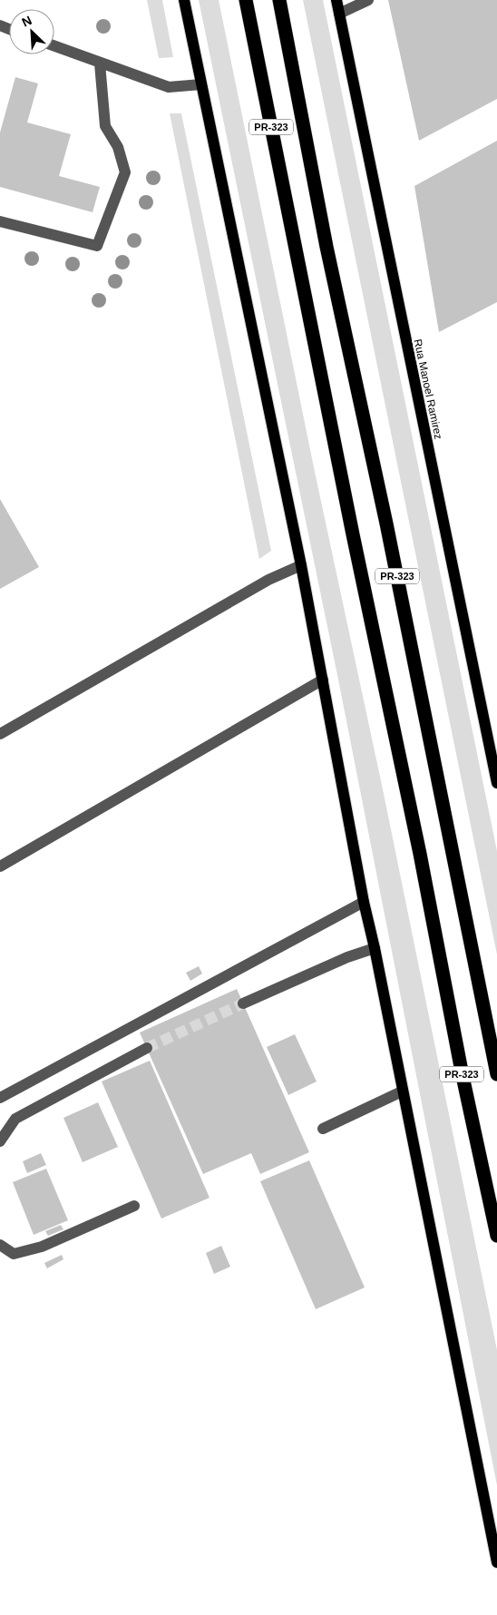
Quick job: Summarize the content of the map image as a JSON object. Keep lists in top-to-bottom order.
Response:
{
  "streets": {
    "highway": ["PR-323"],
    "main road": ["Rua Manoel Ramirez"]
  },
  "north": "top left"
}
